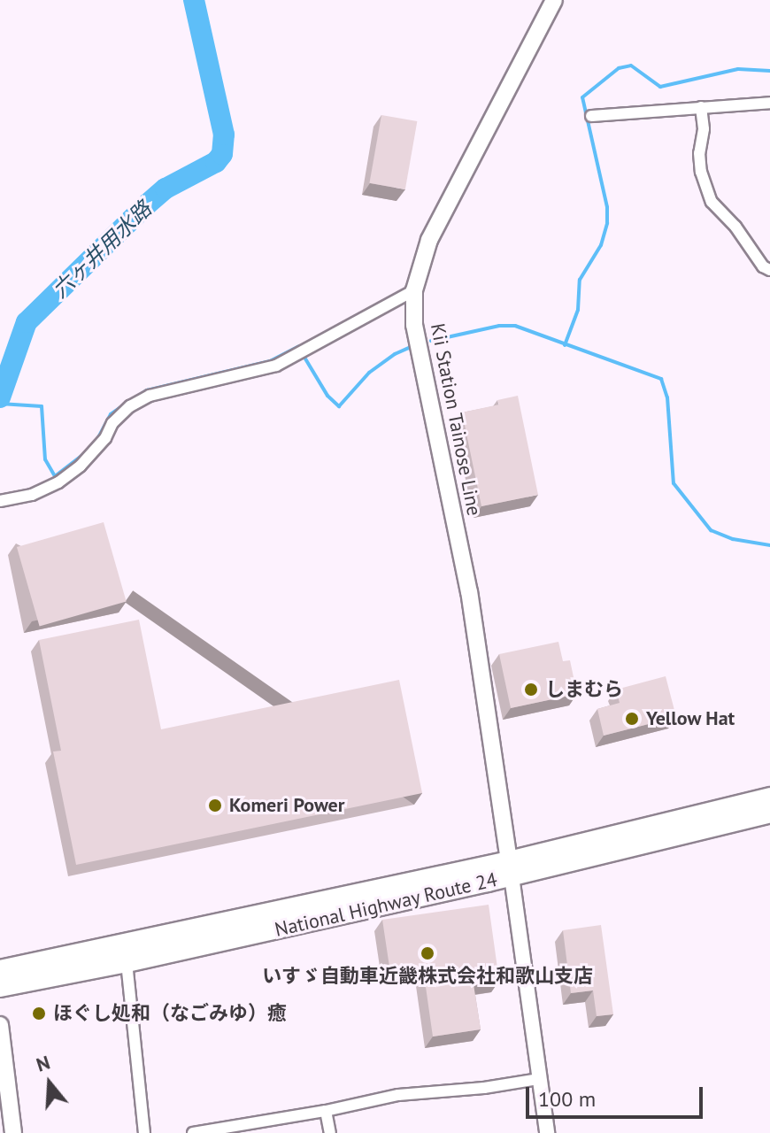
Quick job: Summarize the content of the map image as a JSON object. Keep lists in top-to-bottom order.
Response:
{
  "streets": {
    "highway": ["National Highway Route 24"],
    "main road": ["Kii Station Tainose Line"]
  },
  "crossings": [
    ["Kii Station Tainose Line", "National Highway Route 24"]
  ],
  "water": ["六ヶ井用水路"],
  "places": [
    "しまむら",
    "Yellow Hat",
    "Komeri Power",
    "いすゞ自動車近畿株式会社和歌山支店",
    "ほぐし処和（なごみゆ）癒"
  ],
  "scale_bar": "100 m",
  "north": "top"
}
